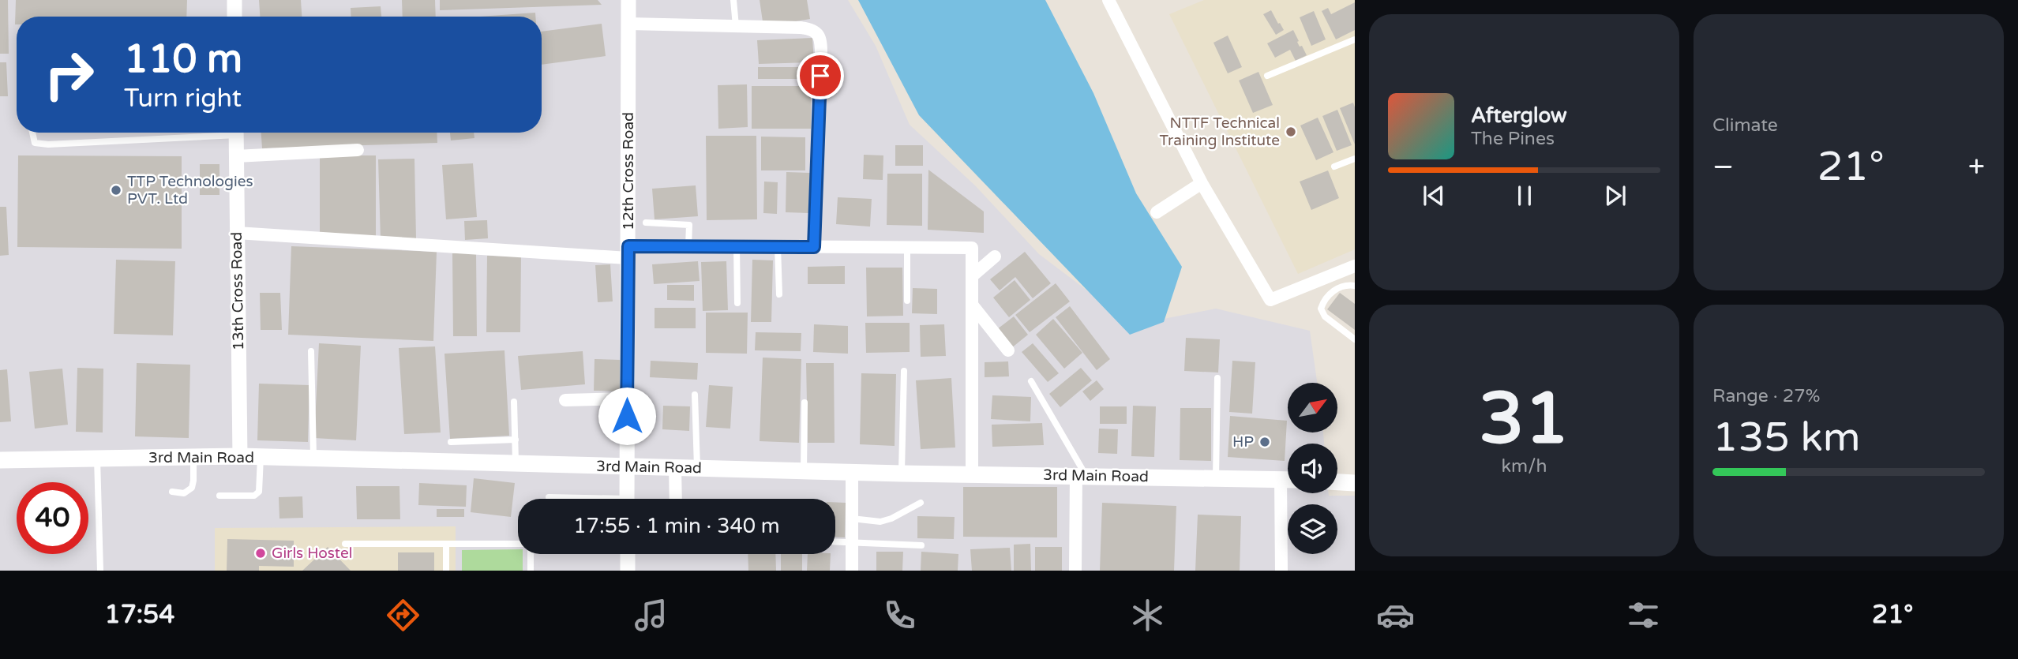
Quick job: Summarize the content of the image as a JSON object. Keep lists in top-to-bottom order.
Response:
{
  "streets": {
    "main road": ["3rd Main Road"],
    "street": ["12th Cross Road", "13th Cross Road"]
  },
  "crossings": [
    ["12th Cross Road", "3rd Main Road"],
    ["13th Cross Road", "3rd Main Road"]
  ],
  "places": [
    "NTTF Technical Training Institute",
    "TTP Technologies PVT. Ltd",
    "HP",
    "Girls Hostel"
  ],
  "north": "top right",
  "page": {
    "tile": [
      "Climate",
      ["31", "km/h"],
      ["Range · 27%", "135 km"]
    ],
    "turn": ["110 m", "Turn right"],
    "song": ["Afterglow", "The Pines"],
    "heat": ["−", "21°", "+"],
    "limit": "40",
    "trip": "17:55 · 1 min · 340 m",
    "tabs": ["17:54", "21°"]
  }
}
